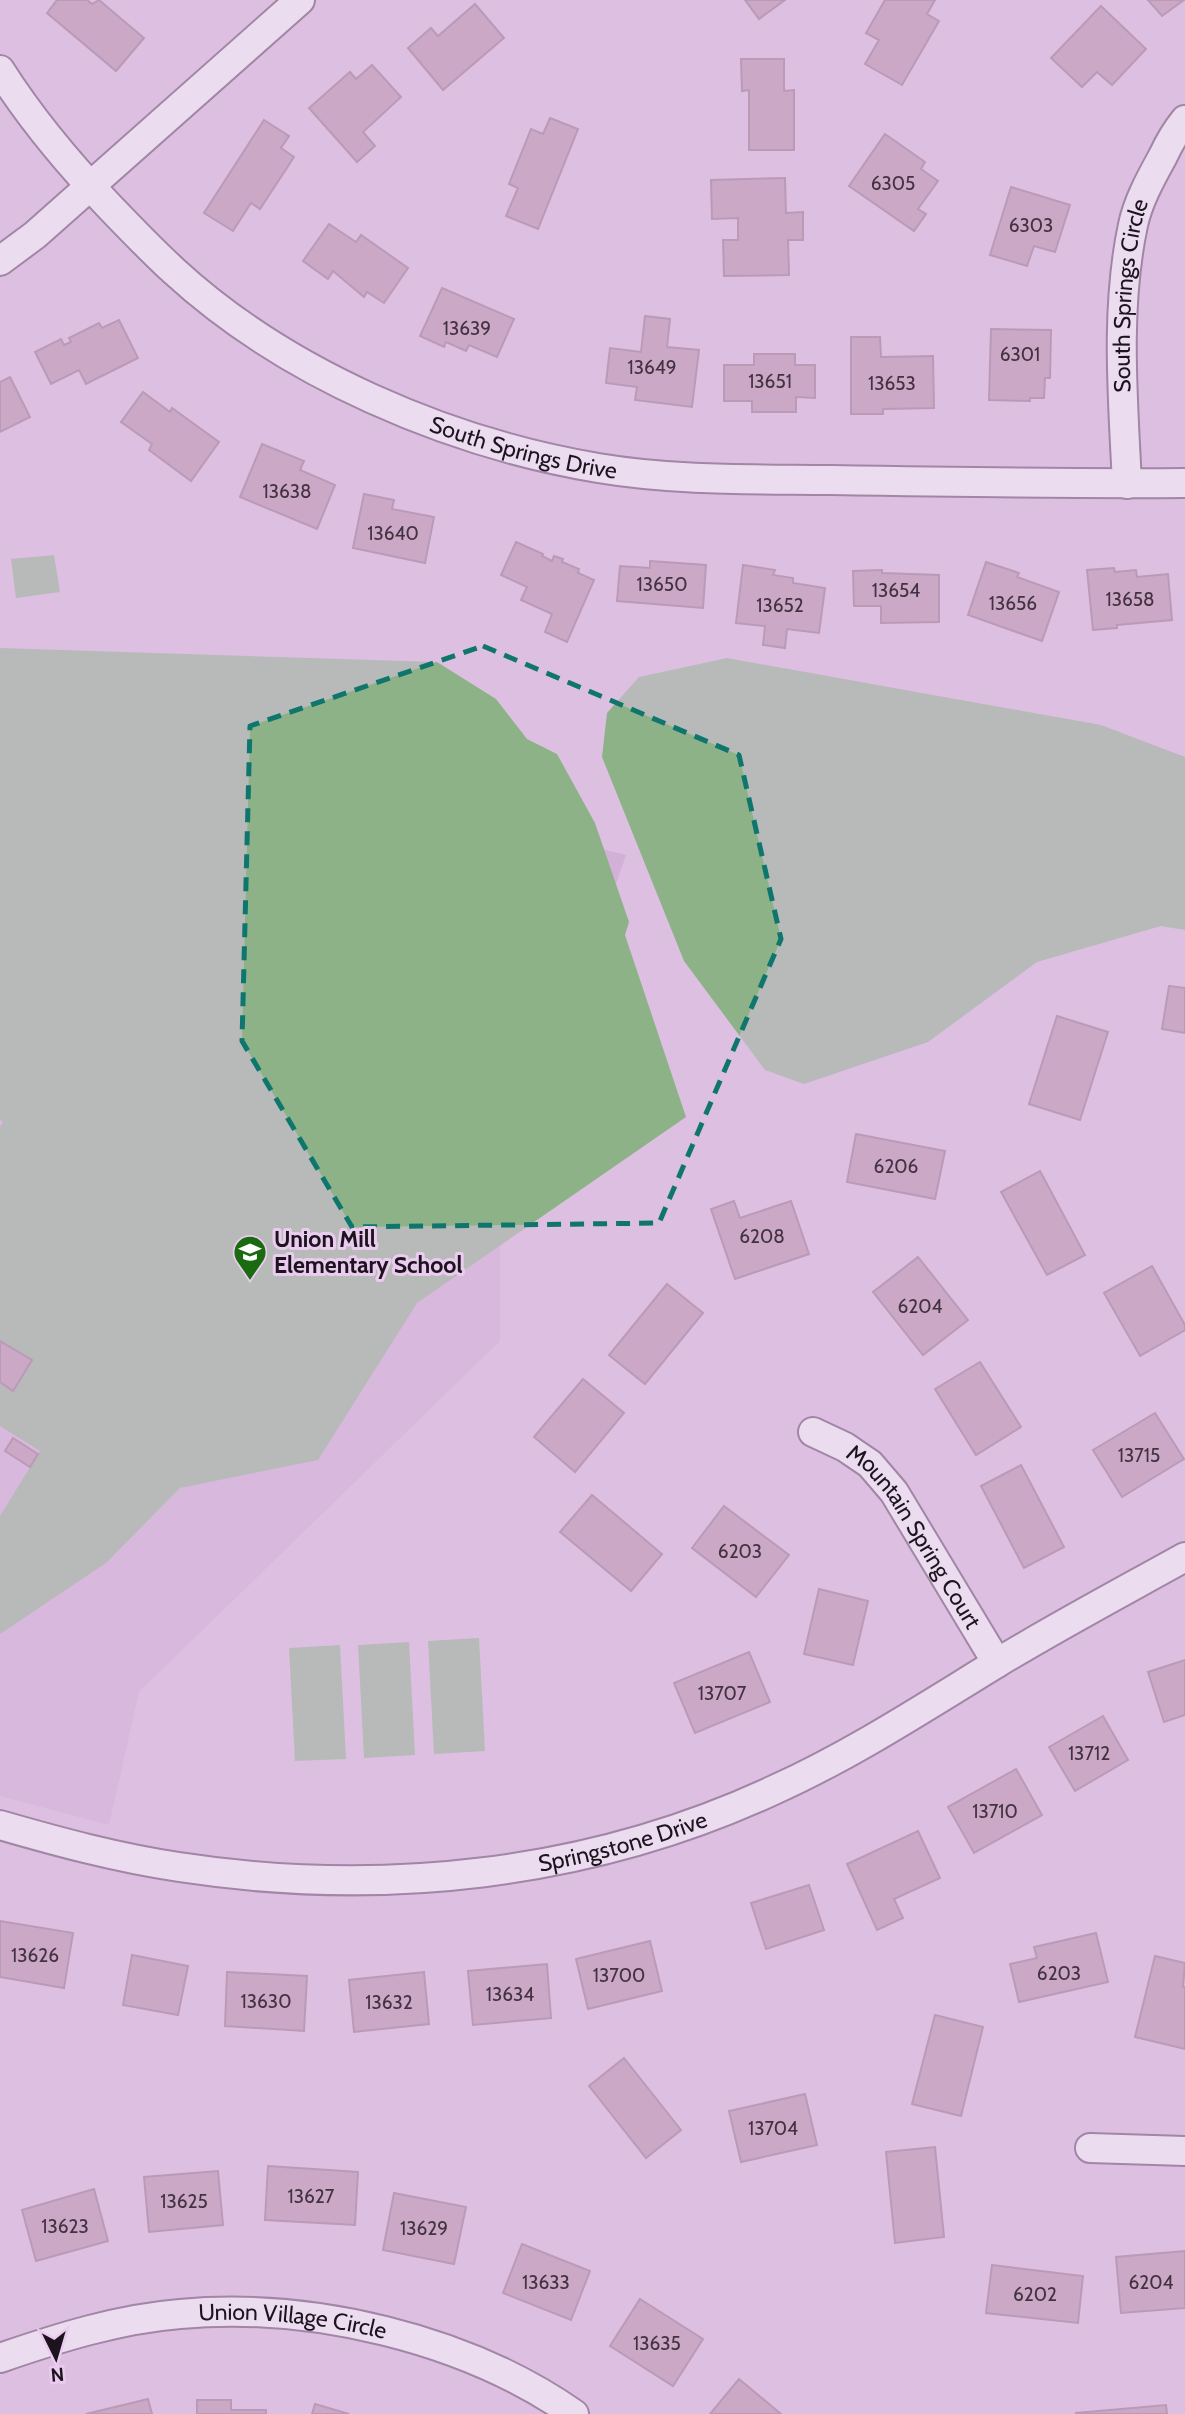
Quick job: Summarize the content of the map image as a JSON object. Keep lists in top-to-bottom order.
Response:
{
  "streets": {
    "street": [
      "South Springs Circle",
      "South Springs Drive",
      "Mountain Spring Court",
      "Springstone Drive",
      "Union Village Circle"
    ]
  },
  "crossings": [
    ["South Springs Circle", "South Springs Drive"],
    ["Mountain Spring Court", "Springstone Drive"]
  ],
  "places": {
    "school or university": ["Union Mill Elementary School"]
  },
  "house_numbers": [
    "6305",
    "6303",
    "13639",
    "6301",
    "13649",
    "13651",
    "13653",
    "13638",
    "13640",
    "13650",
    "13654",
    "13658",
    "13656",
    "13652",
    "6206",
    "6208",
    "6204",
    "13715",
    "6203",
    "13707",
    "13712",
    "13710",
    "13626",
    "6203",
    "13700",
    "13634",
    "13630",
    "13632",
    "13704",
    "13627",
    "13625",
    "13623",
    "13629",
    "13633",
    "6204",
    "6202",
    "13635"
  ],
  "north": "bottom"
}
